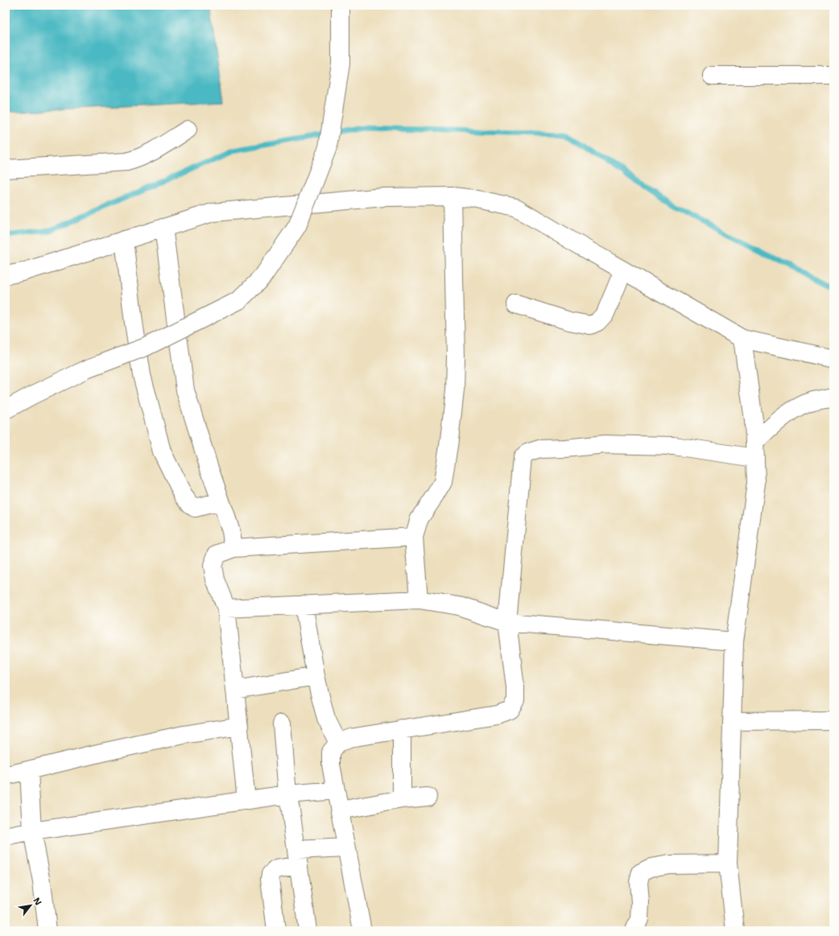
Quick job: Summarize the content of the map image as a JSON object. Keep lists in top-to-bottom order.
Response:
{
  "north": "top right"
}
